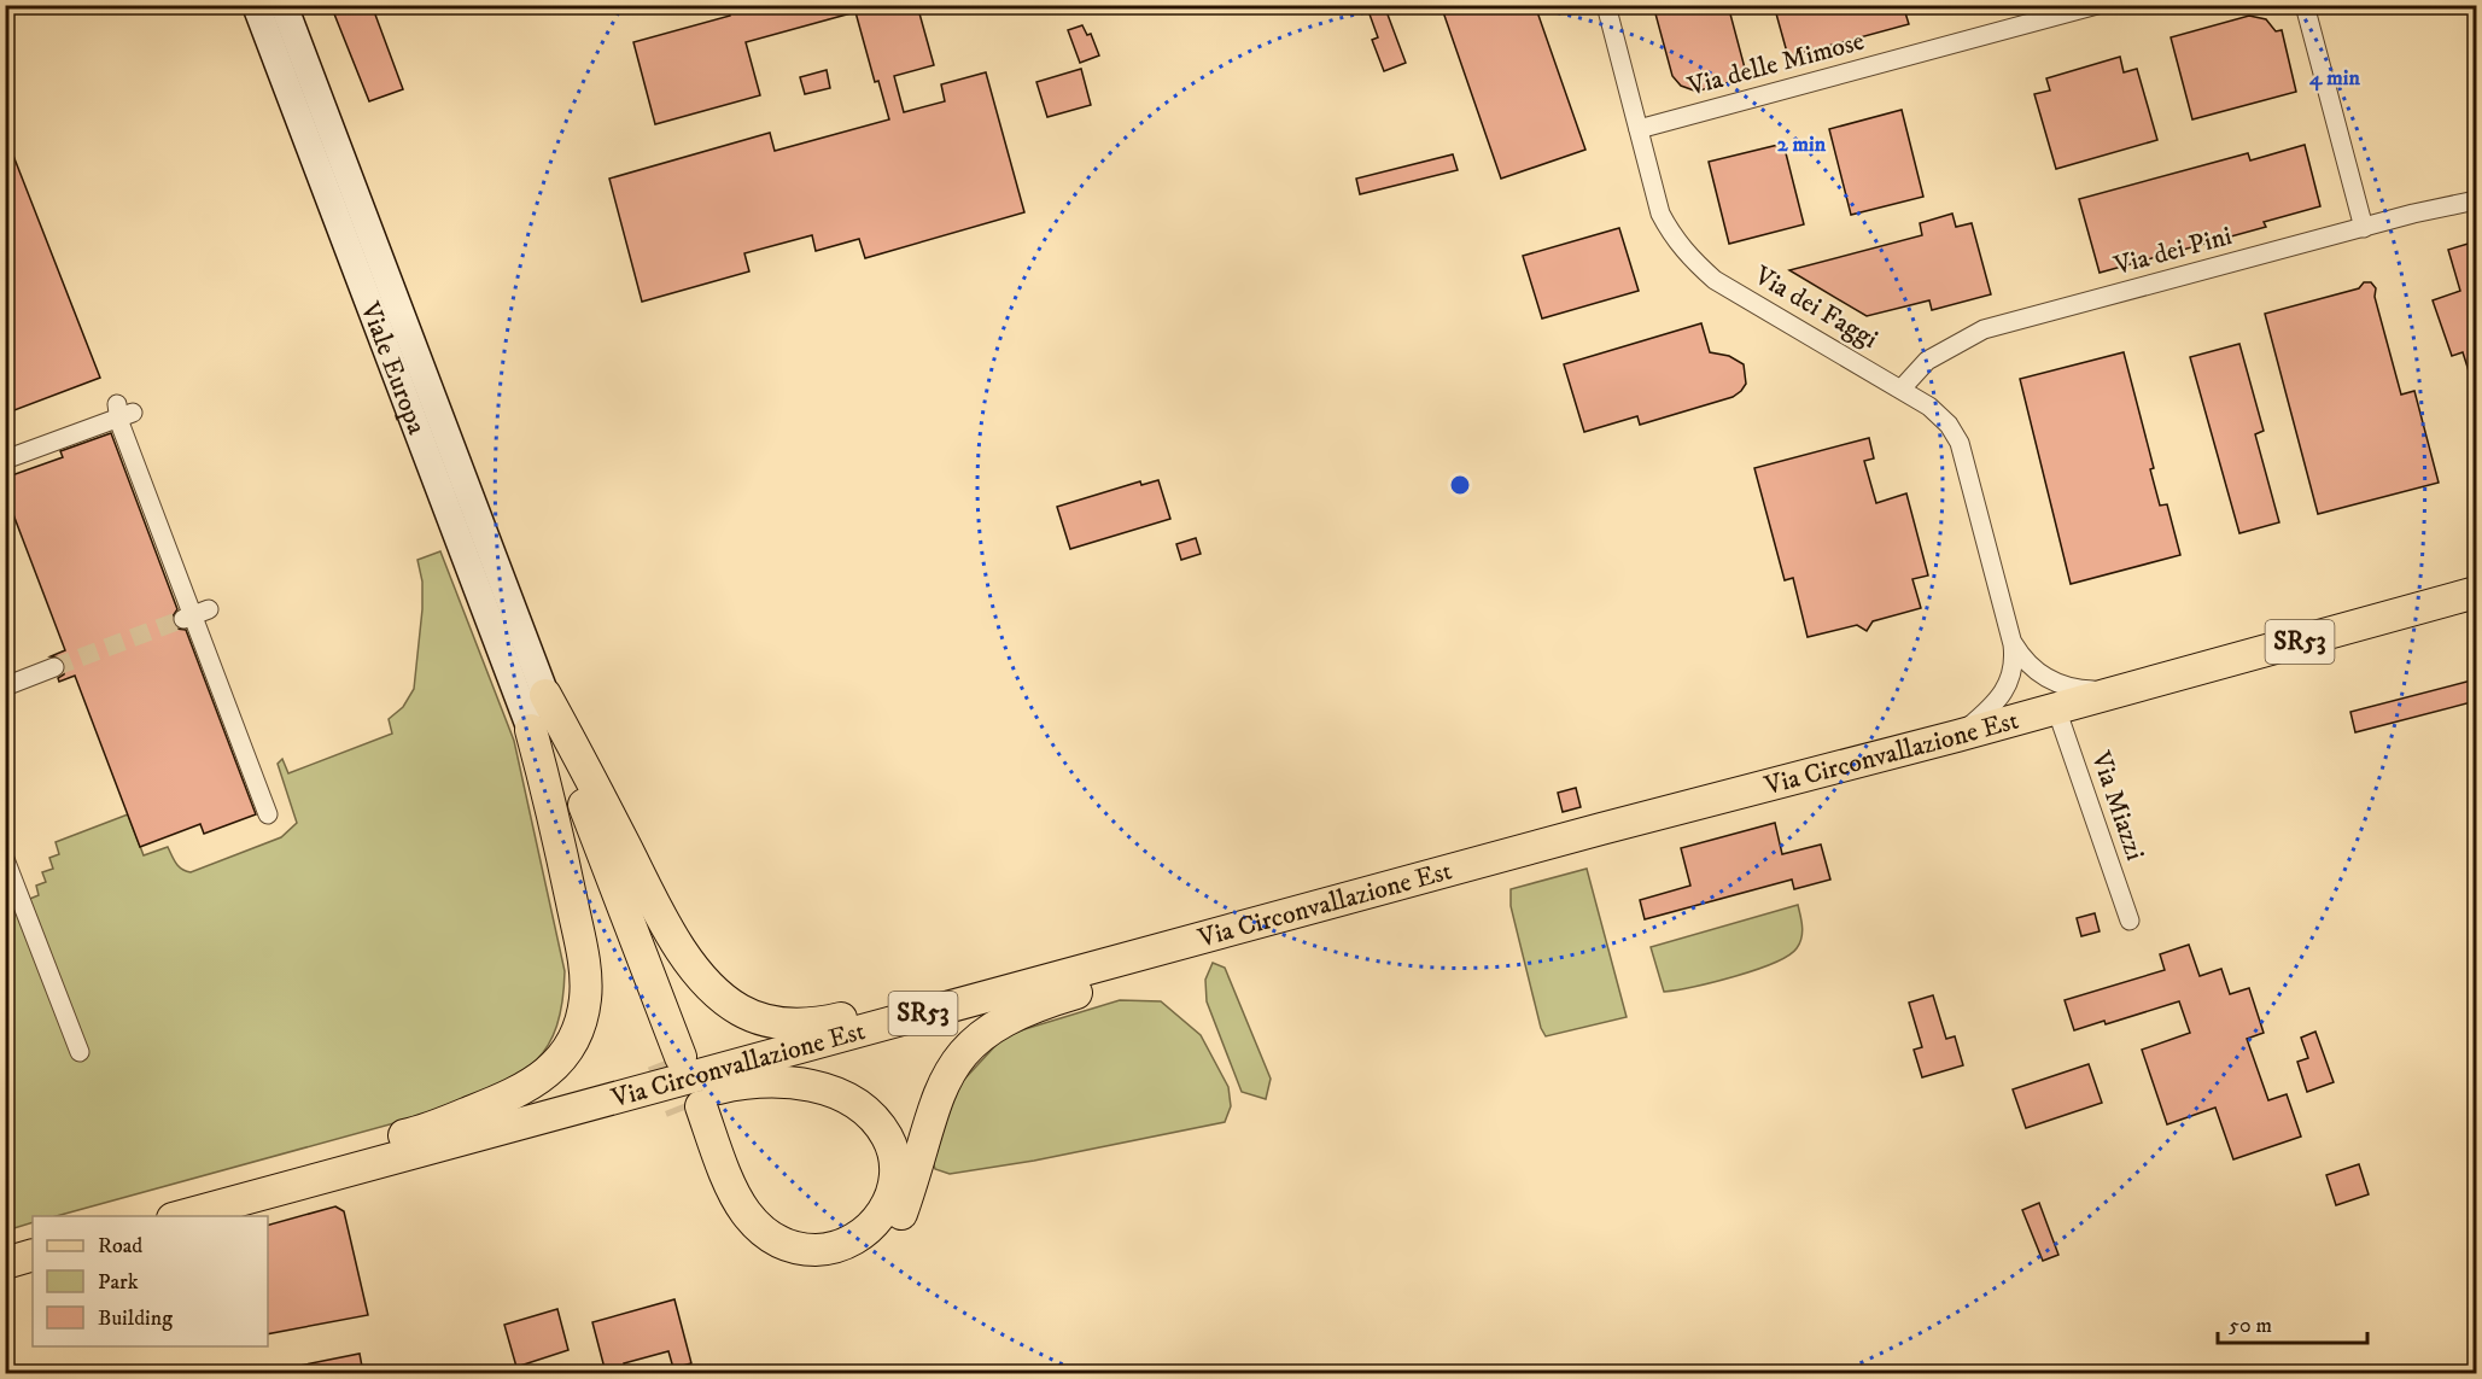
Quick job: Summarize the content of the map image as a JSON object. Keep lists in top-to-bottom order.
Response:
{
  "streets": {
    "main road": ["SR53", "Via Circonvallazione Est"],
    "street": [
      "Via delle Mimose",
      "Via dei Pini",
      "Via dei Faggi",
      "Viale Europa",
      "Via Miazzi"
    ]
  },
  "crossings": [
    ["Via delle Mimose", "Via dei Faggi"],
    ["Via dei Pini", "Via dei Faggi"],
    ["Via dei Faggi", "Via Circonvallazione Est"],
    ["Via Circonvallazione Est", "Via Miazzi"]
  ],
  "legend": ["Road", "Park", "Building"],
  "scale_bar": "50 m",
  "rings": ["4 min", "2 min"]
}
